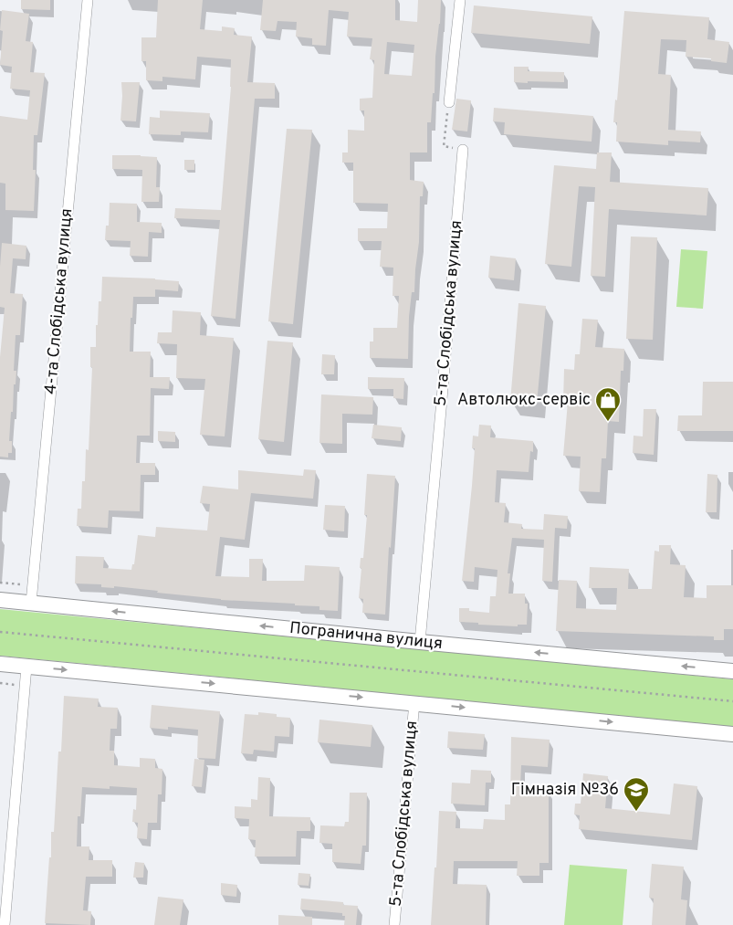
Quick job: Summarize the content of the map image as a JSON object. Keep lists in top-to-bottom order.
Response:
{
  "streets": {
    "main road": ["Погранична вулиця"],
    "street": ["4-та Слобідська вулиця", "5-та Слобідська вулиця"]
  },
  "crossings": [
    ["4-та Слобідська вулиця", "Погранична вулиця"],
    ["5-та Слобідська вулиця", "Погранична вулиця"]
  ],
  "places": {
    "shop": ["Автолюкс-сервіс"],
    "school or university": ["Гімназія №36"]
  }
}
